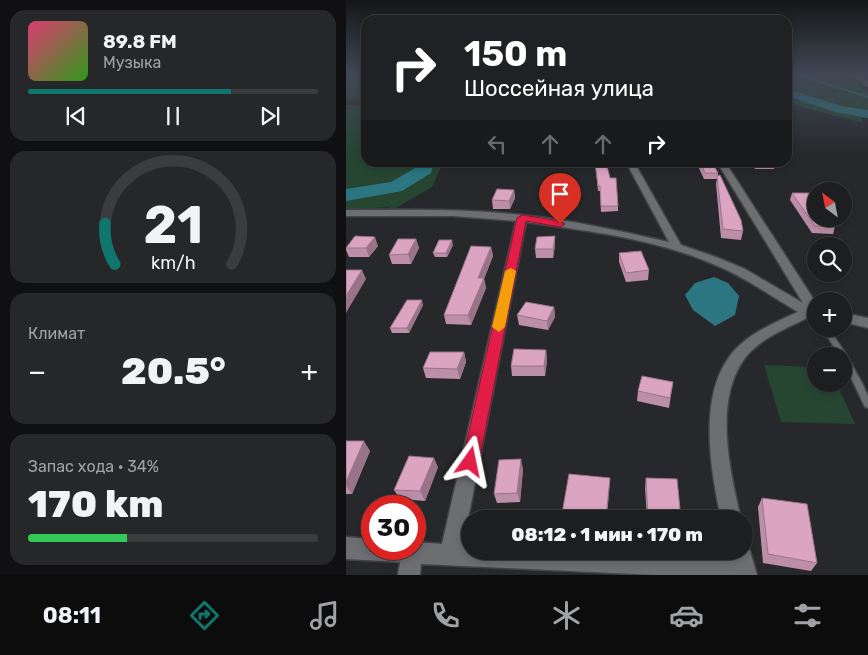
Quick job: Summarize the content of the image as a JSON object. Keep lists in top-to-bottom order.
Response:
{
  "north": "top left",
  "page": {
    "turn": ["150 m", "Шоссейная улица"],
    "song": ["89.8 FM", "Музыка"],
    "map_buttons": ["+", "−"],
    "tile": [
      "Климат",
      ["Запас хода · 34%", "170 km"]
    ],
    "heat": ["−", "20.5°", "+"],
    "limit": "30",
    "trip": "08:12 · 1 мин · 170 m",
    "tabs": "08:11",
    "gauge": ["21", "km/h"]
  }
}
